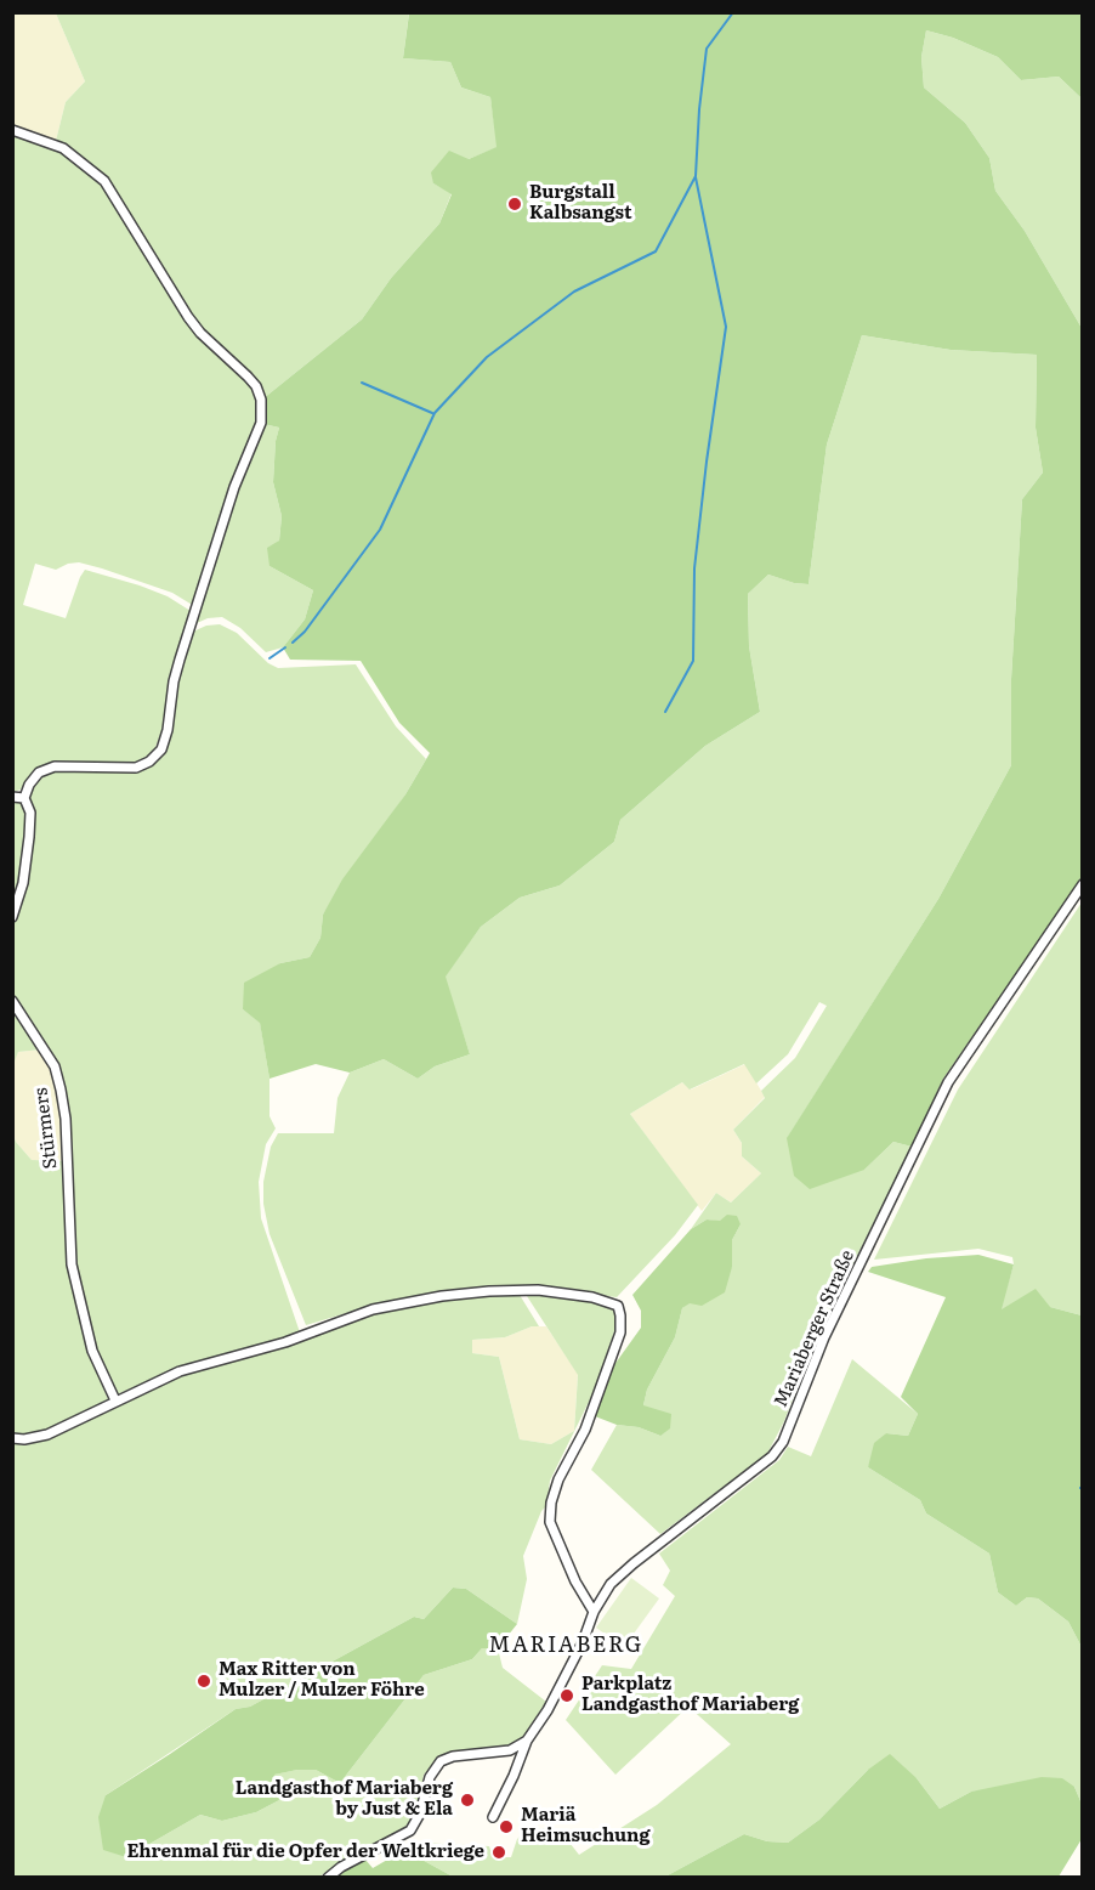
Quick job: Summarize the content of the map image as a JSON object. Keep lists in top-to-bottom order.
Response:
{
  "streets": {
    "street": ["Stürmers", "Mariaberger Straße"]
  },
  "districts": ["MARIABERG"],
  "places": [
    "Burgstall Kalbsangst",
    "Max Ritter von Mulzer / Mulzer Föhre",
    "Parkplatz Landgasthof Mariaberg",
    "Landgasthof Mariaberg by Just & Ela",
    "Mariä Heimsuchung",
    "Ehrenmal für die Opfer der Weltkriege"
  ]
}
